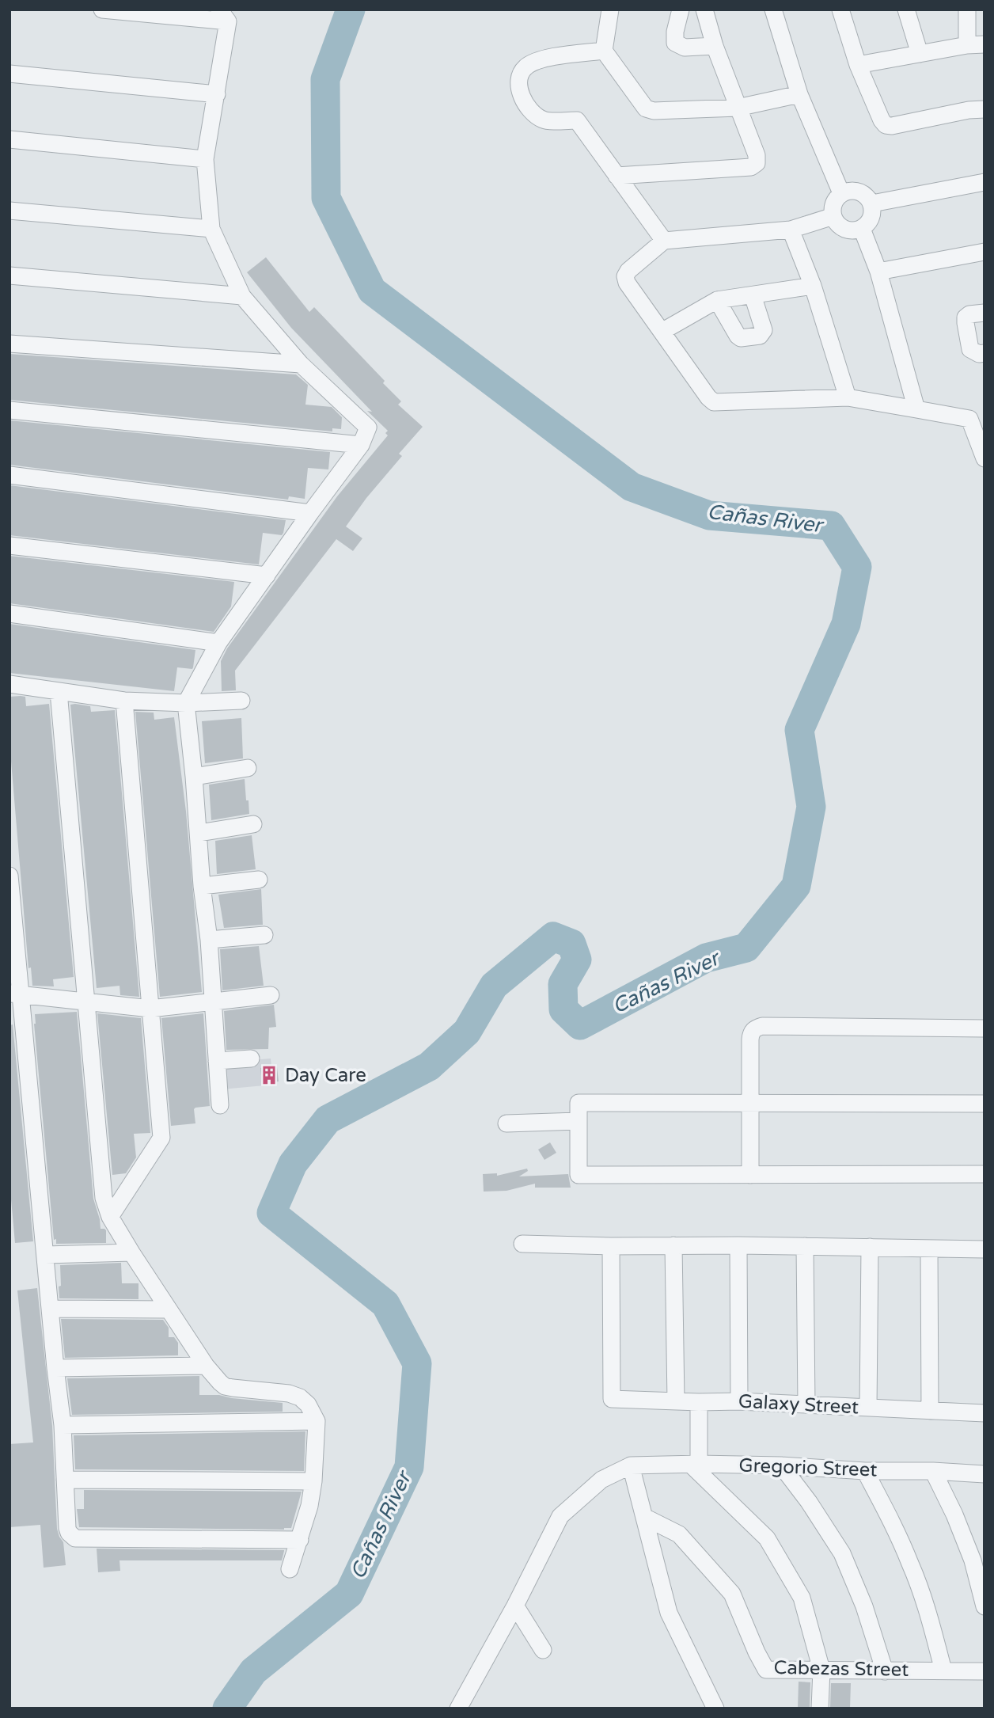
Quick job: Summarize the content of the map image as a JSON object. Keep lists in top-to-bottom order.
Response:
{
  "streets": {
    "street": ["Galaxy Street", "Gregorio Street", "Cabezas Street"]
  },
  "water": ["Cañas River"],
  "places": {
    "building": ["Day Care"]
  }
}
